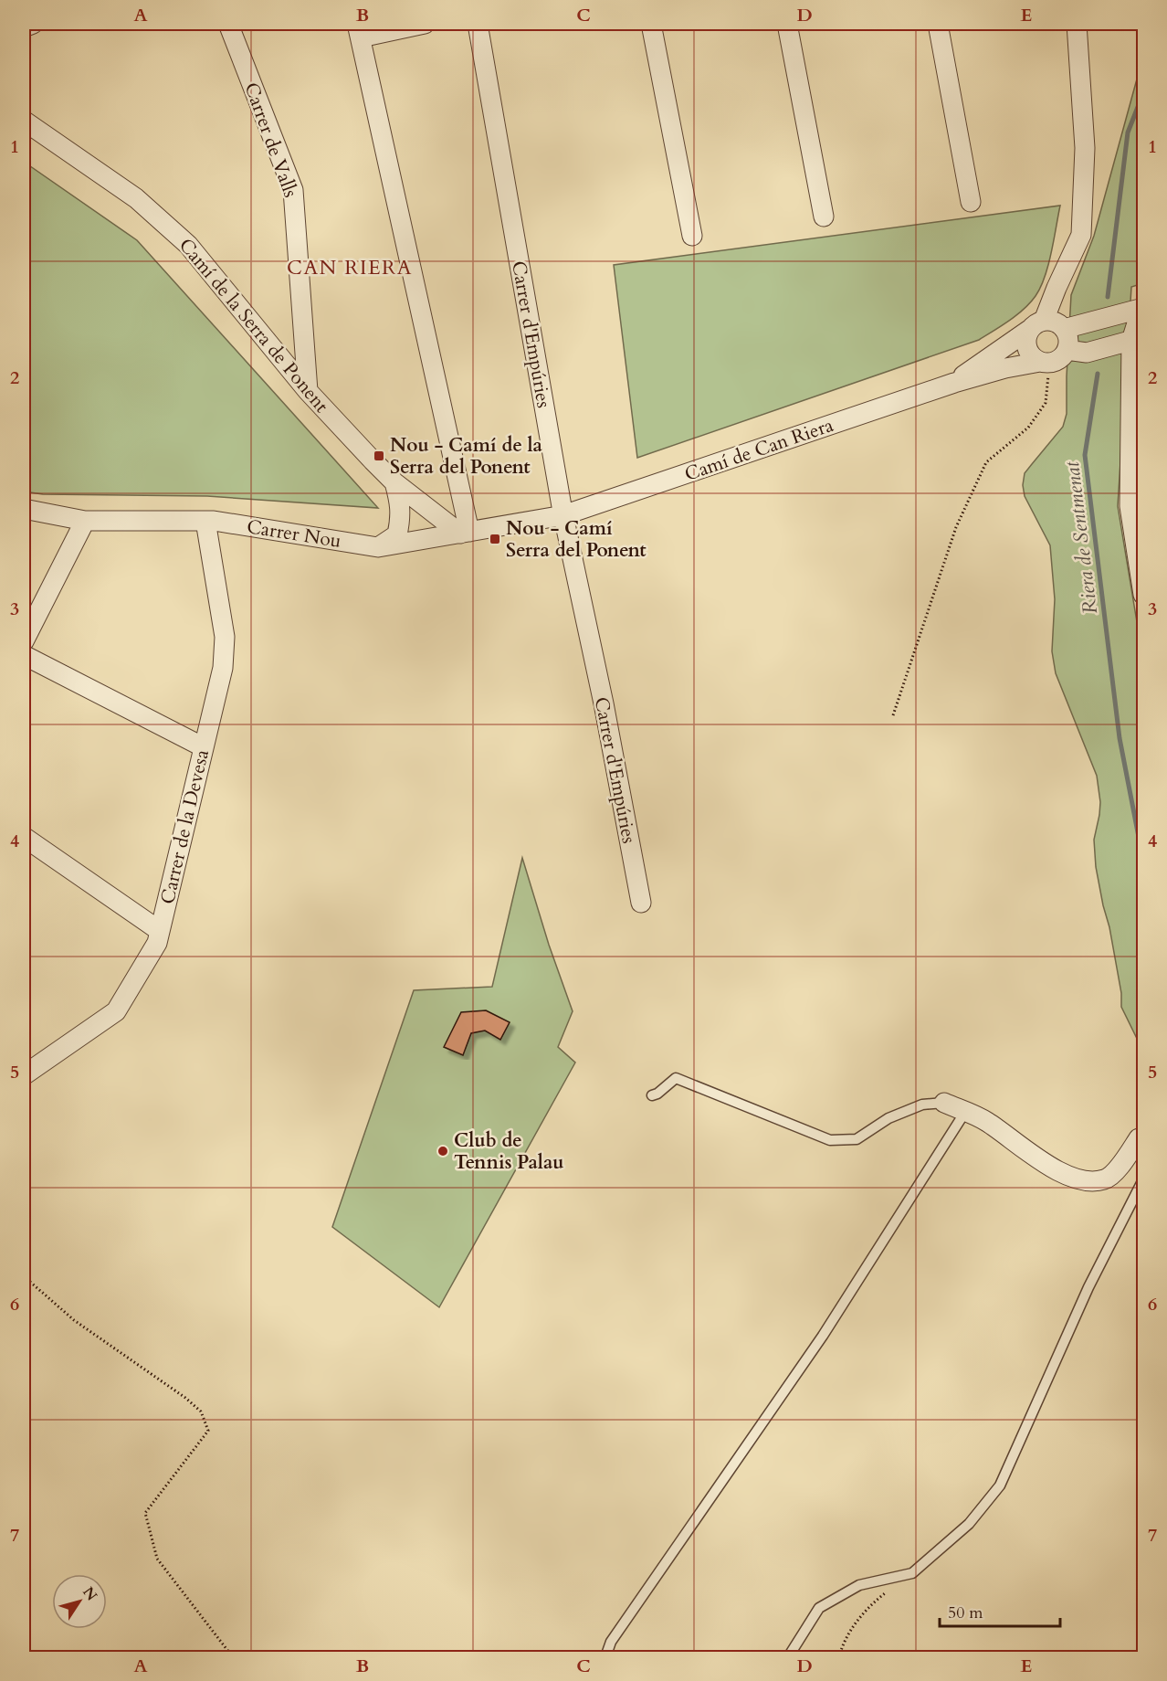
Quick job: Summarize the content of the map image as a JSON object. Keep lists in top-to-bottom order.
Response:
{
  "streets": {
    "street": [
      "Carrer de Valls",
      "Camí de la Serra de Ponent",
      "Carrer d'Empúries",
      "Camí de Can Riera",
      "Carrer Nou",
      "Carrer de la Devesa"
    ]
  },
  "crossings": [
    ["Carrer de Valls", "Camí de la Serra de Ponent"],
    ["Camí de la Serra de Ponent", "Carrer Nou"],
    ["Carrer d'Empúries", "Camí de Can Riera"],
    ["Carrer d'Empúries", "Carrer Nou"],
    ["Camí de Can Riera", "Carrer Nou"],
    ["Carrer Nou", "Carrer de la Devesa"]
  ],
  "districts": ["CAN RIERA"],
  "water": ["Riera de Sentmenat"],
  "places": {
    "transit": ["Nou - Camí de la Serra del Ponent", "Nou - Camí Serra del Ponent"],
    "other": ["Club de Tennis Palau"]
  },
  "scale_bar": "50 m",
  "north": "top right",
  "grid": {
    "columns": [
      "A",
      "B",
      "C",
      "D",
      "E"
    ],
    "rows": [
      "1",
      "2",
      "3",
      "4",
      "5",
      "6",
      "7"
    ]
  }
}
